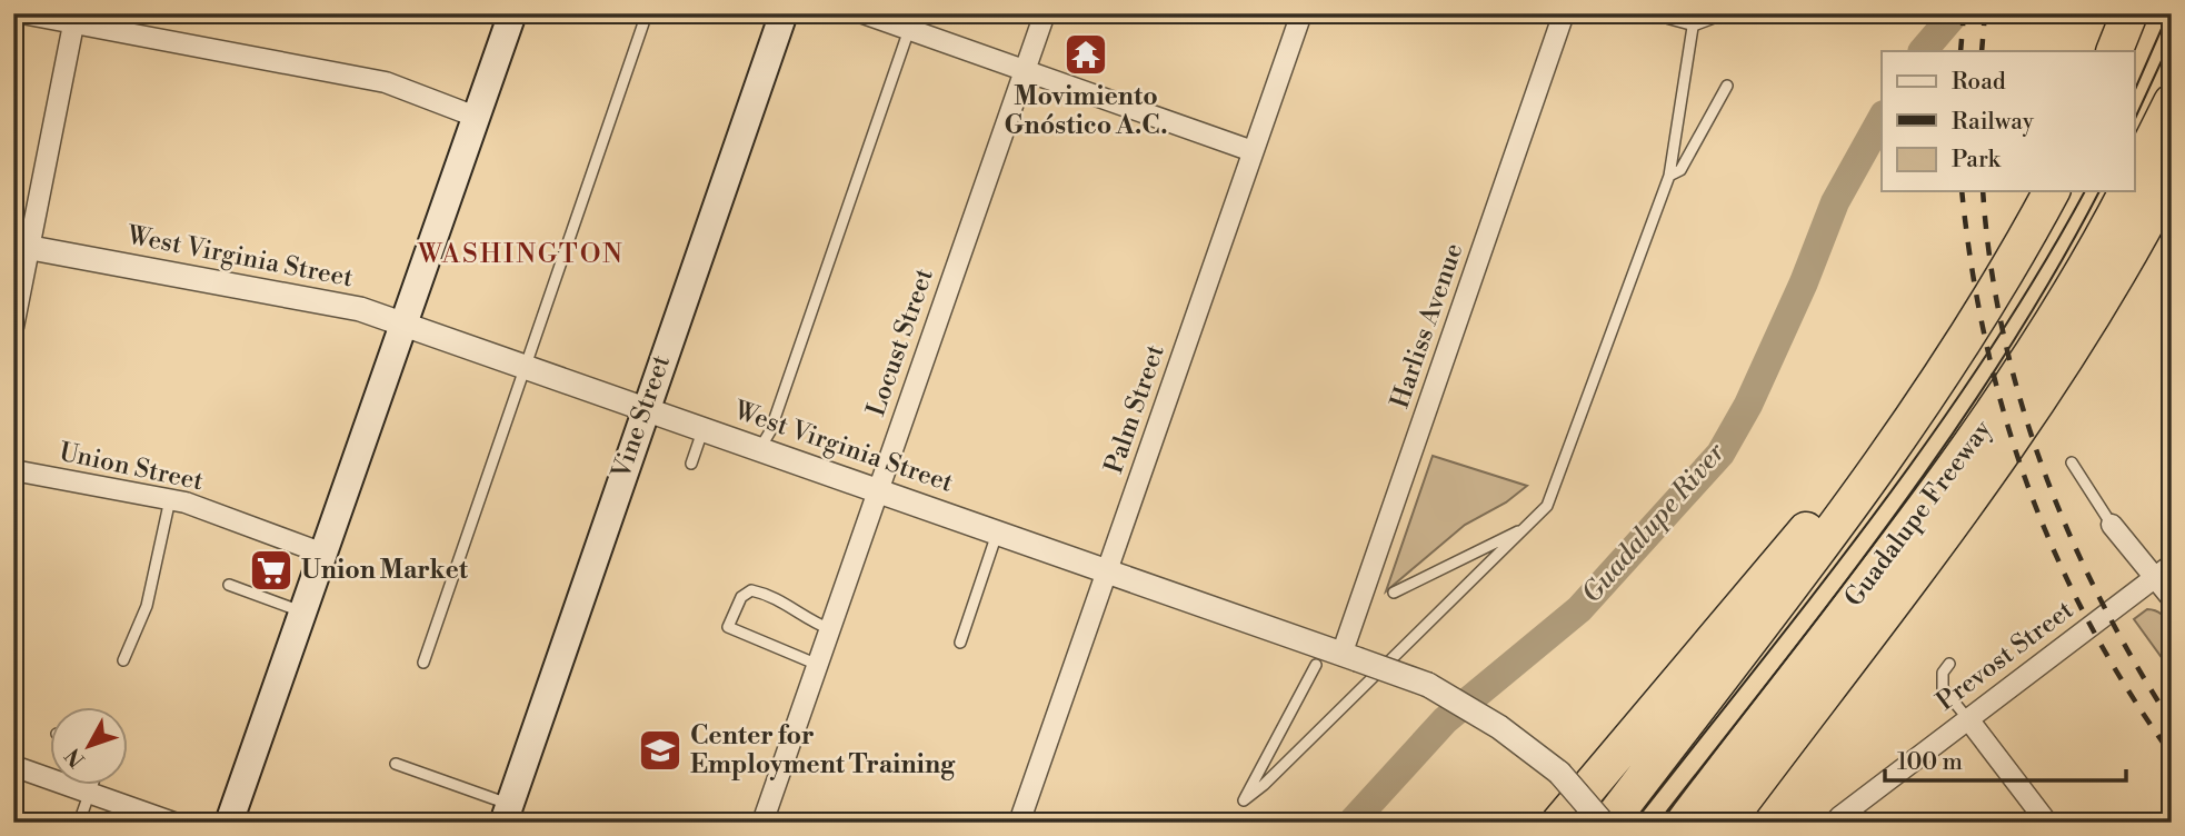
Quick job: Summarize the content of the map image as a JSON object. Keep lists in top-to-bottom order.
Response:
{
  "streets": {
    "highway": ["Guadalupe Freeway"],
    "main road": ["Vine Street"],
    "street": [
      "West Virginia Street",
      "Harliss Avenue",
      "Locust Street",
      "Palm Street",
      "Union Street",
      "Prevost Street"
    ]
  },
  "crossings": [
    ["West Virginia Street", "Harliss Avenue"],
    ["West Virginia Street", "Locust Street"],
    ["West Virginia Street", "Palm Street"],
    ["West Virginia Street", "Vine Street"]
  ],
  "districts": ["WASHINGTON"],
  "water": ["Guadalupe River"],
  "places": {
    "temple": ["Movimiento Gnóstico A.C."],
    "supermarket": ["Union Market"],
    "school or university": ["Center for Employment Training"]
  },
  "legend": ["Road", "Railway", "Park"],
  "scale_bar": "100 m",
  "north": "bottom left"
}
